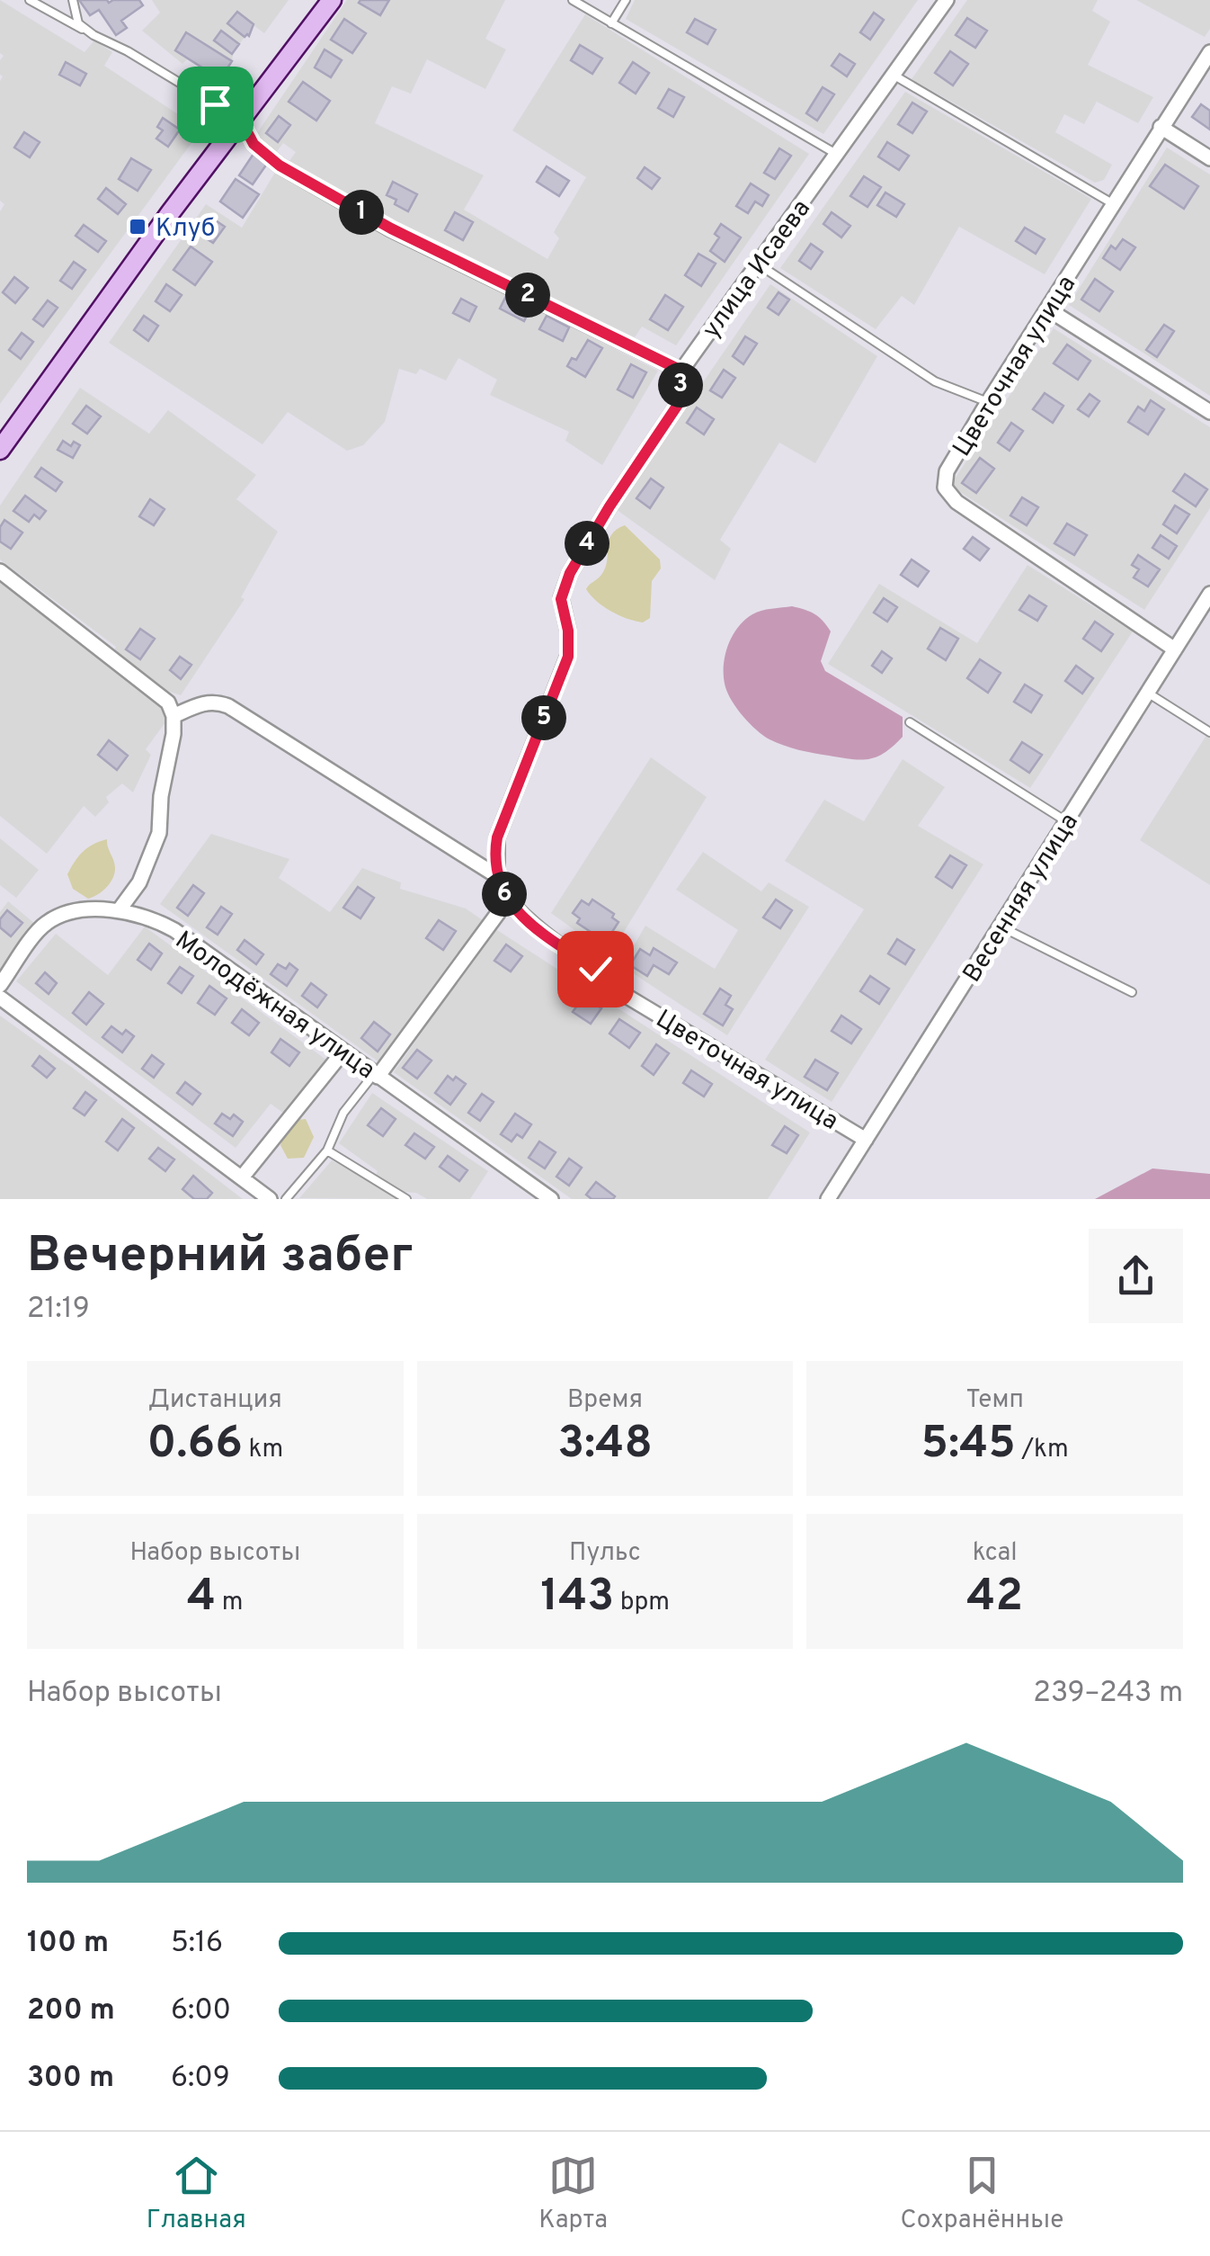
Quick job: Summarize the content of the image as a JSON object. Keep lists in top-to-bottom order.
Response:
{
  "streets": {
    "street": [
      "улица Исаева",
      "Цветочная улица",
      "Весенняя улица",
      "Молодёжная улица"
    ]
  },
  "crossings": [
    ["улица Исаева", "Цветочная улица"],
    ["Цветочная улица", "Весенняя улица"]
  ],
  "places": {
    "transit": ["Клуб"]
  },
  "page": {
    "pins": [
      "1",
      "2",
      "3",
      "4",
      "5",
      "6"
    ],
    "heading": ["Вечерний забег", "21:19"],
    "stats": [
      ["Дистанция", "0.66 km"],
      ["Время", "3:48"],
      ["Темп", "5:45 /km"],
      ["Набор высоты", "4 m"],
      ["Пульс", "143 bpm"],
      ["kcal", "42"]
    ],
    "chart": ["Набор высоты", "239–243 m"],
    "list": [
      {
        "name": "100 m",
        "note": "5:16"
      },
      {
        "name": "200 m",
        "note": "6:00"
      },
      {
        "name": "300 m",
        "note": "6:09"
      }
    ],
    "tabs": ["Главная", "Карта", "Сохранённые"]
  }
}
